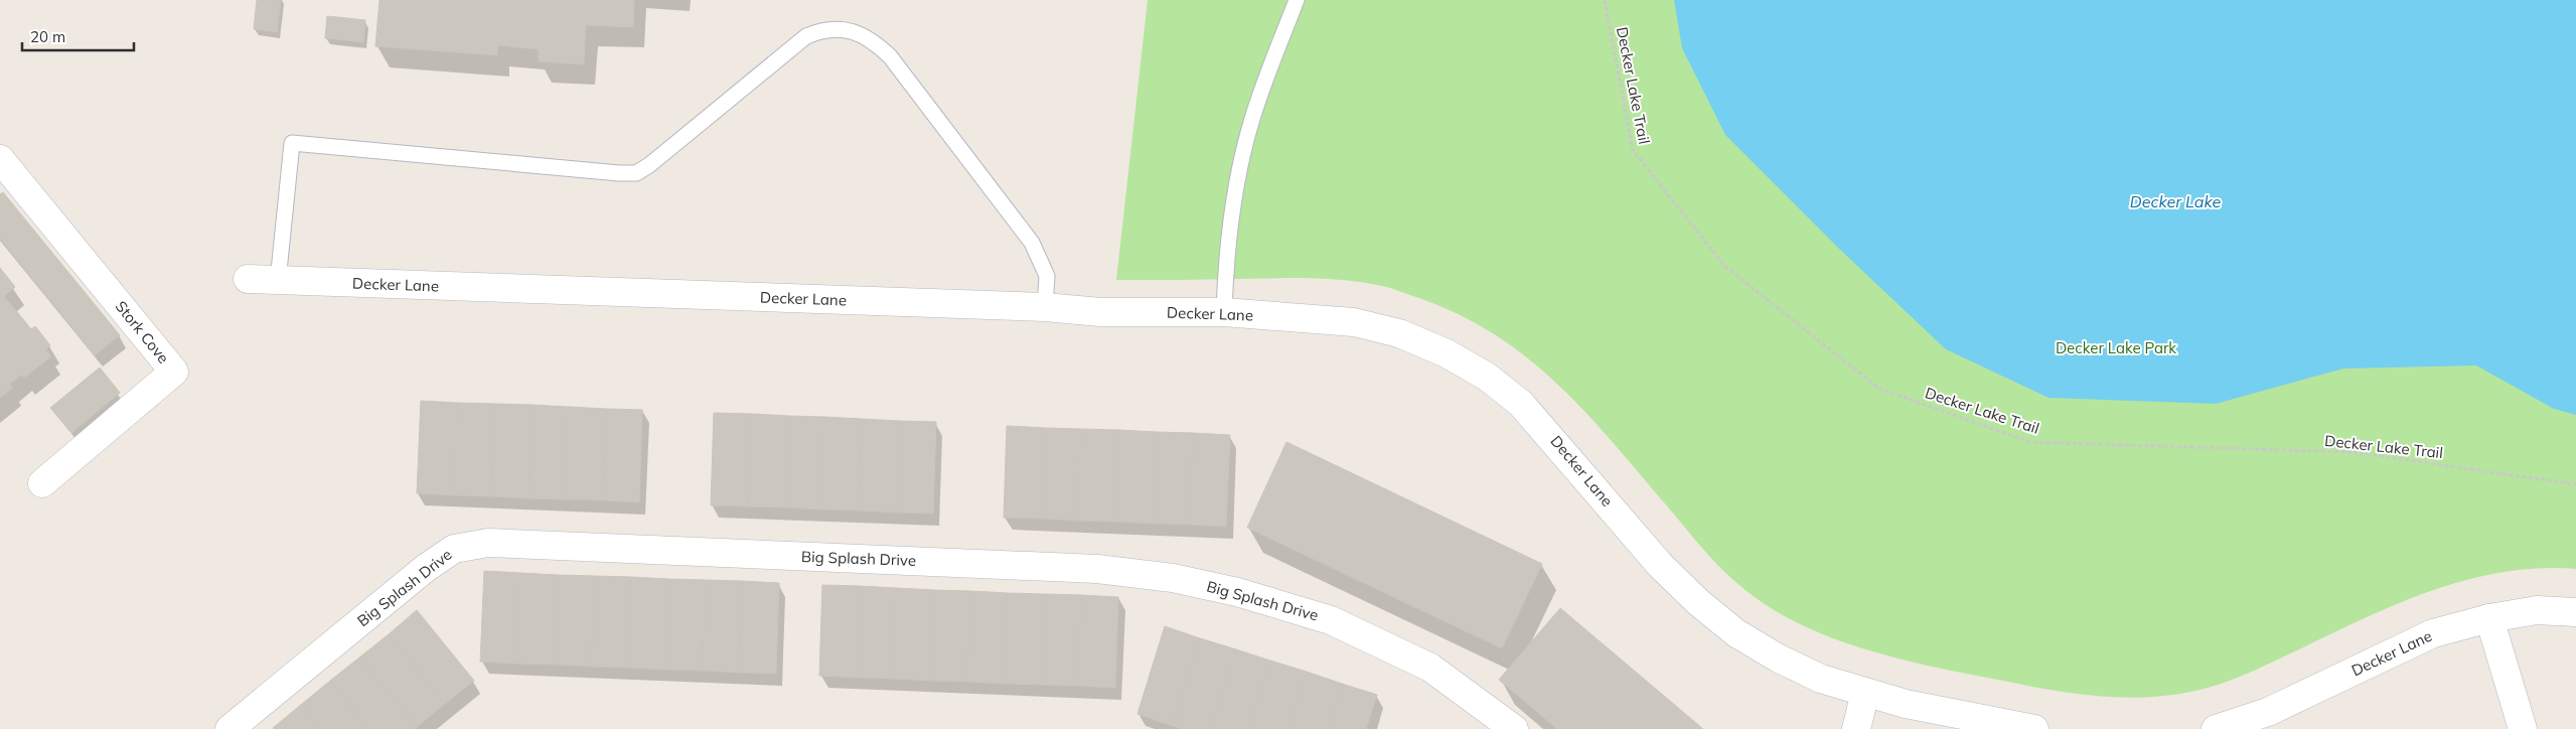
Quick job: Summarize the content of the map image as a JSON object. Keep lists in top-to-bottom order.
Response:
{
  "streets": {
    "street": ["Decker Lane", "Stork Cove", "Big Splash Drive"],
    "path": ["Decker Lake Trail"]
  },
  "water": ["Decker Lake"],
  "parks": ["Decker Lake Park"],
  "scale_bar": "20 m"
}
